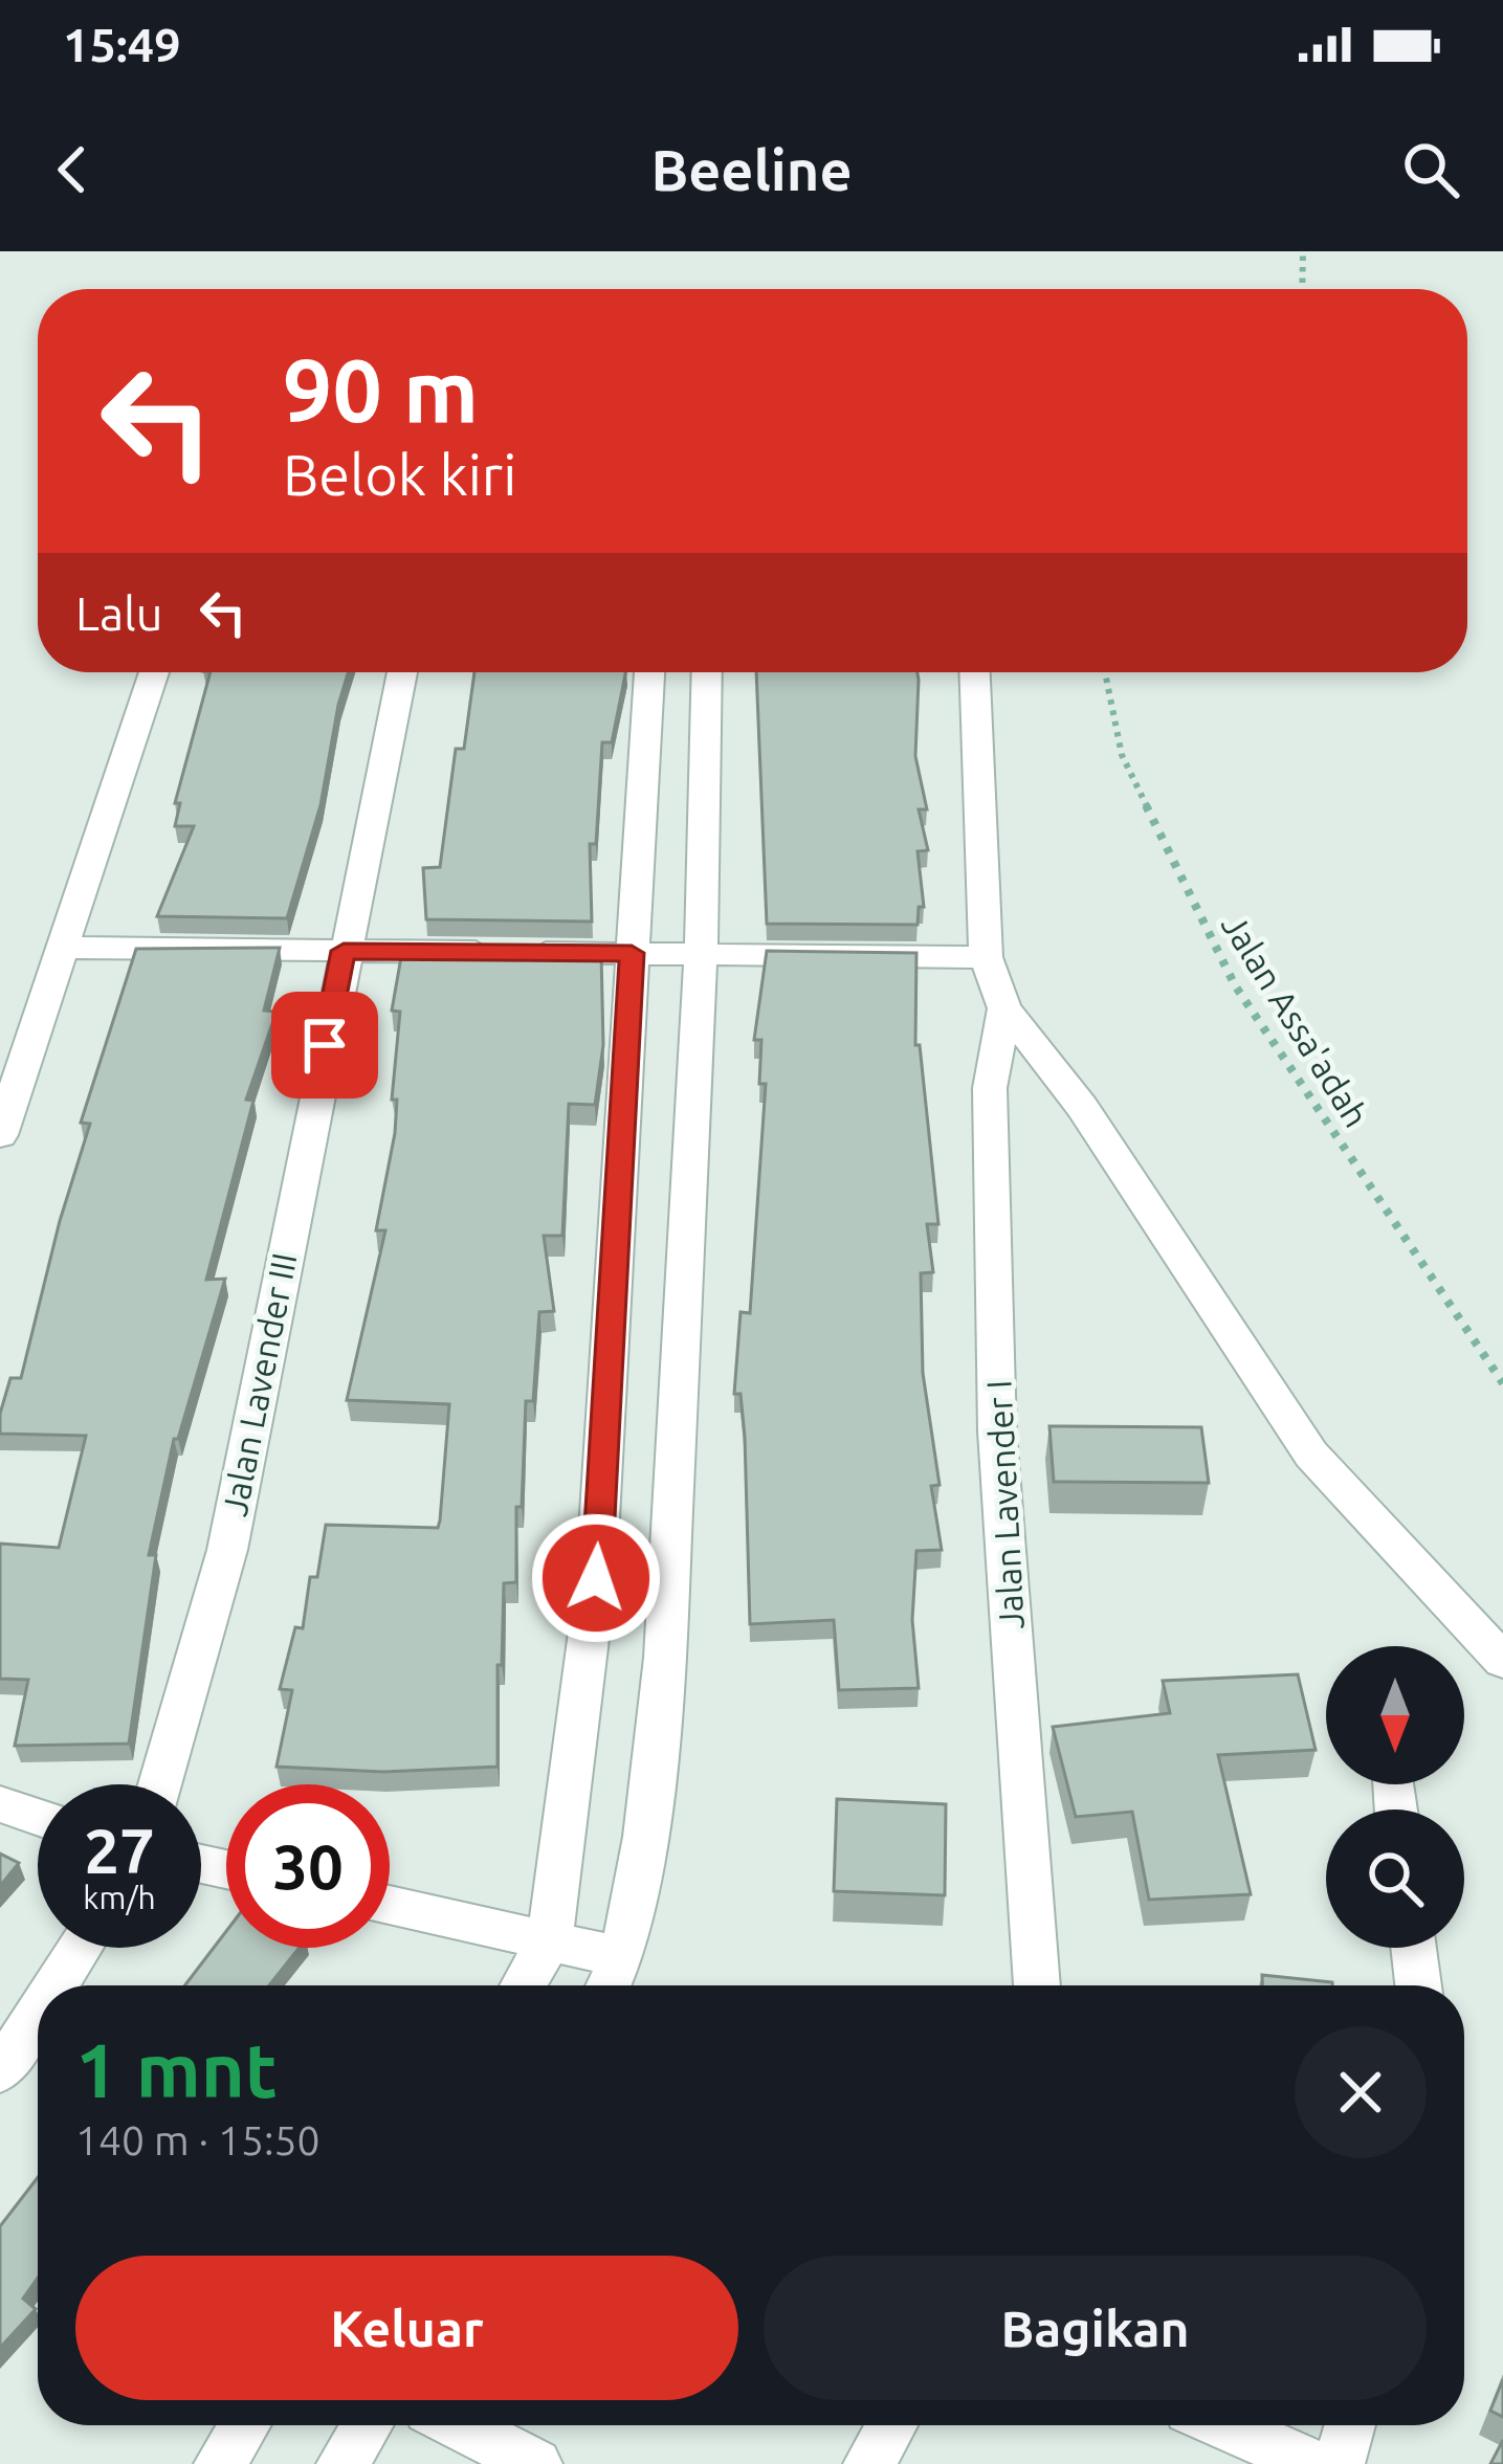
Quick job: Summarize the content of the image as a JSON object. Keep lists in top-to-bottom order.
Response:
{
  "streets": {
    "street": ["Jalan Lavender III", "Jalan Lavender I"],
    "path": ["Jalan Assa'adah"]
  },
  "north": "bottom",
  "page": {
    "status": "15:49",
    "header": "Beeline",
    "turn": ["90 m", "Belok kiri"],
    "then": "Lalu",
    "speed": "27 km/h",
    "limit": "30",
    "heading": ["1 mnt", "140 m · 15:50"],
    "buttons": ["Keluar", "Bagikan"]
  }
}
